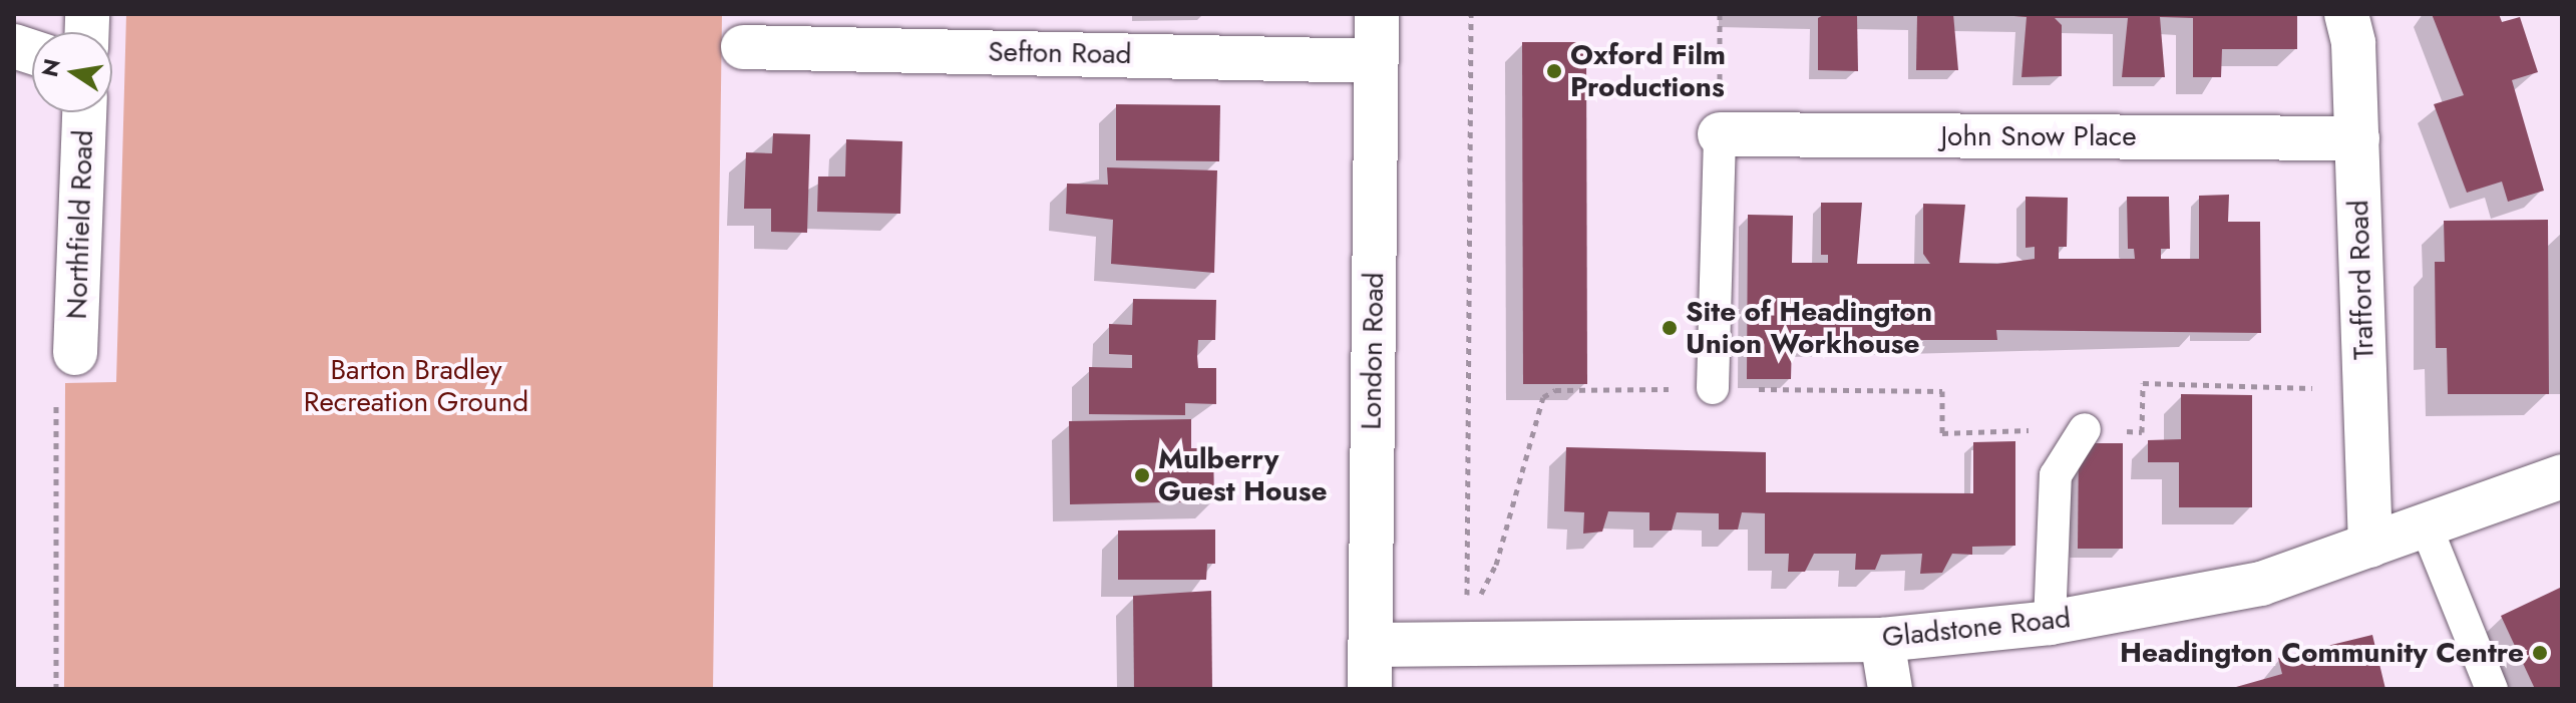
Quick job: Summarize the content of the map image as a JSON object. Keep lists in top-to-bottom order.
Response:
{
  "streets": {
    "street": [
      "Sefton Road",
      "John Snow Place",
      "Northfield Road",
      "Trafford Road",
      "London Road",
      "Gladstone Road"
    ]
  },
  "crossings": [
    ["Sefton Road", "London Road"],
    ["John Snow Place", "Trafford Road"],
    ["Trafford Road", "Gladstone Road"],
    ["London Road", "Gladstone Road"]
  ],
  "parks": ["Barton Bradley Recreation Ground"],
  "places": [
    "Oxford Film Productions",
    "Site of Headington Union Workhouse",
    "Mulberry Guest House",
    "Headington Community Centre"
  ],
  "north": "left"
}
